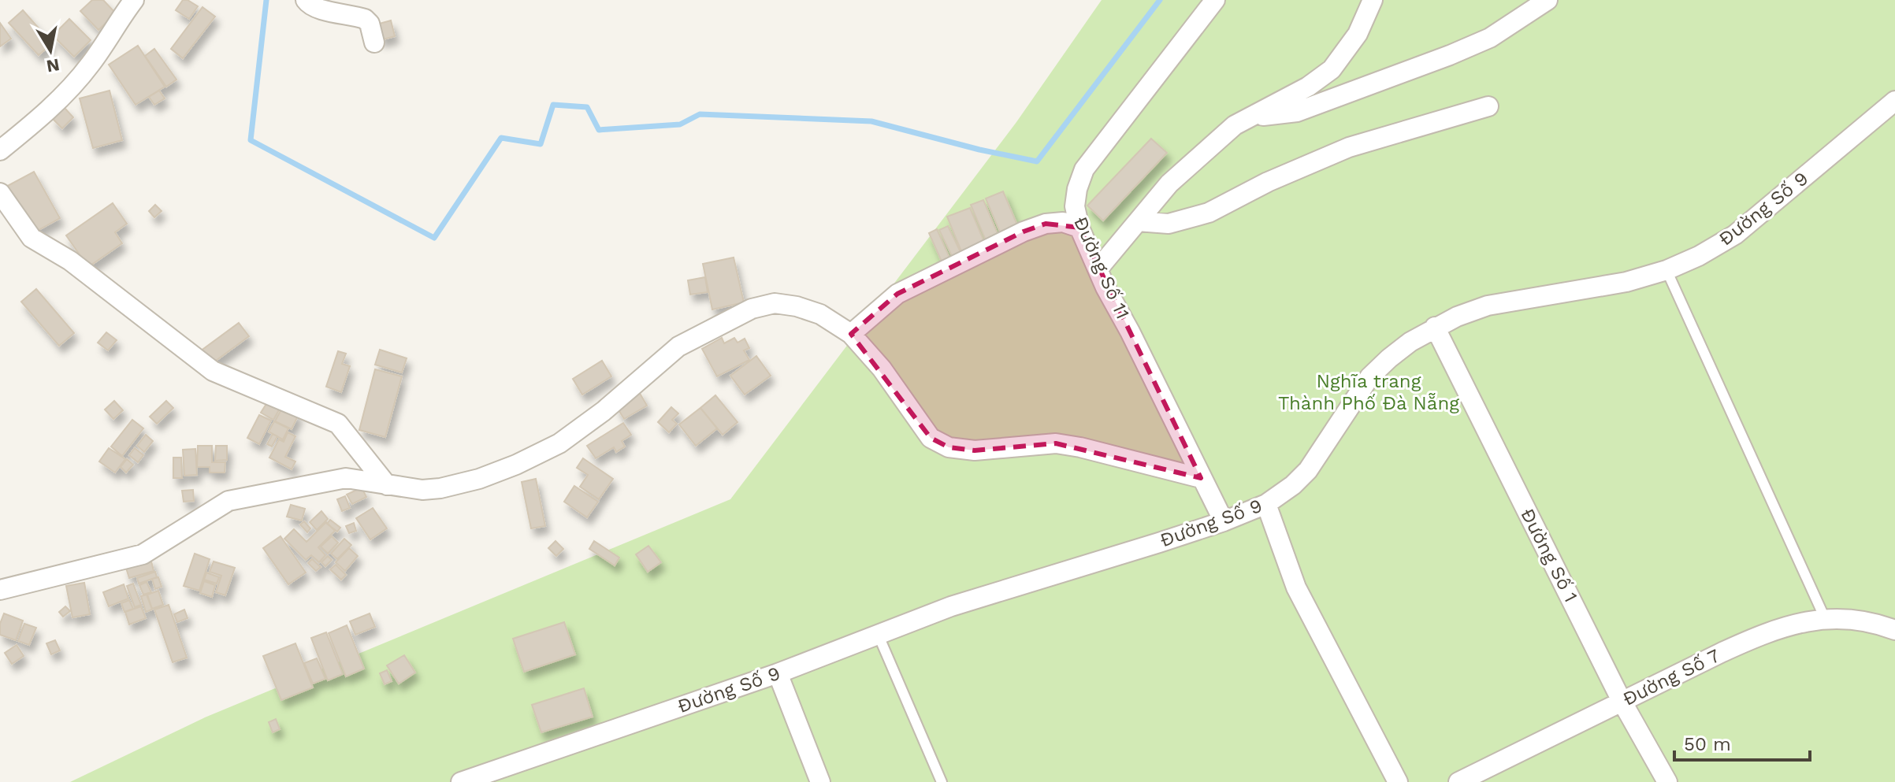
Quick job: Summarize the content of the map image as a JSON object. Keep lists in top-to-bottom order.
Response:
{
  "streets": {
    "street": [
      "Đường Số 9",
      "Đường Số 11",
      "Đường Số 1",
      "Đường Số 7"
    ]
  },
  "crossings": [
    ["Đường Số 9", "Đường Số 11"],
    ["Đường Số 9", "Đường Số 1"],
    ["Đường Số 1", "Đường Số 7"]
  ],
  "parks": ["Nghĩa trang Thành Phố Đà Nẵng"],
  "scale_bar": "50 m",
  "north": "bottom"
}
